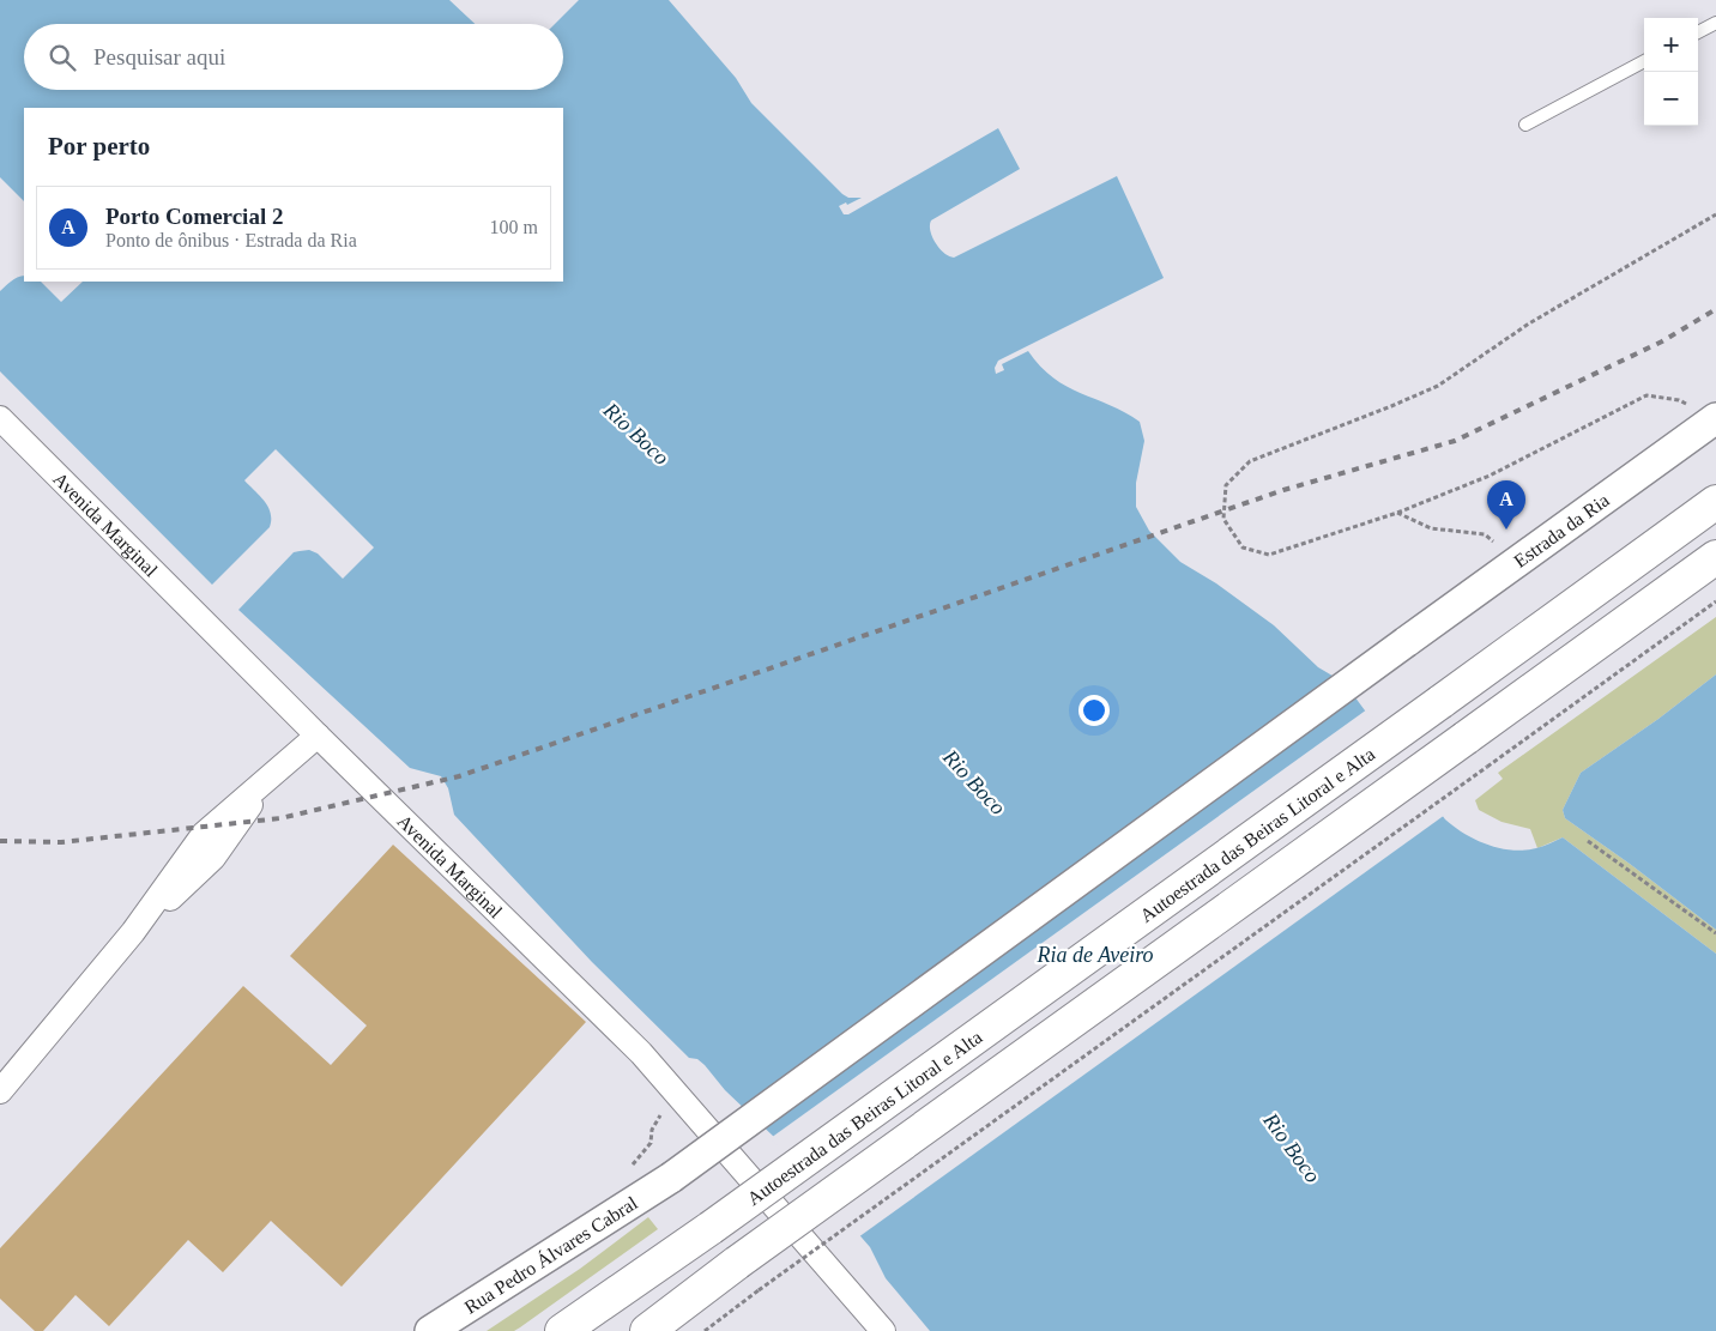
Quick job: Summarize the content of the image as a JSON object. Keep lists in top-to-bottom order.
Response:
{
  "streets": {
    "highway": ["Autoestrada das Beiras Litoral e Alta"],
    "street": ["Avenida Marginal", "Estrada da Ria", "Rua Pedro Álvares Cabral"]
  },
  "crossings": [
    ["Estrada da Ria", "Rua Pedro Álvares Cabral"]
  ],
  "water": ["Rio Boco", "Ria de Aveiro"],
  "page": {
    "map_buttons": ["+", "−"],
    "search": "Pesquisar aqui",
    "heading": "Por perto",
    "list": [
      {
        "mark": "A",
        "name": "Porto Comercial 2",
        "note": "Ponto de ônibus · Estrada da Ria",
        "value": "100 m"
      }
    ],
    "pins": "A"
  }
}
